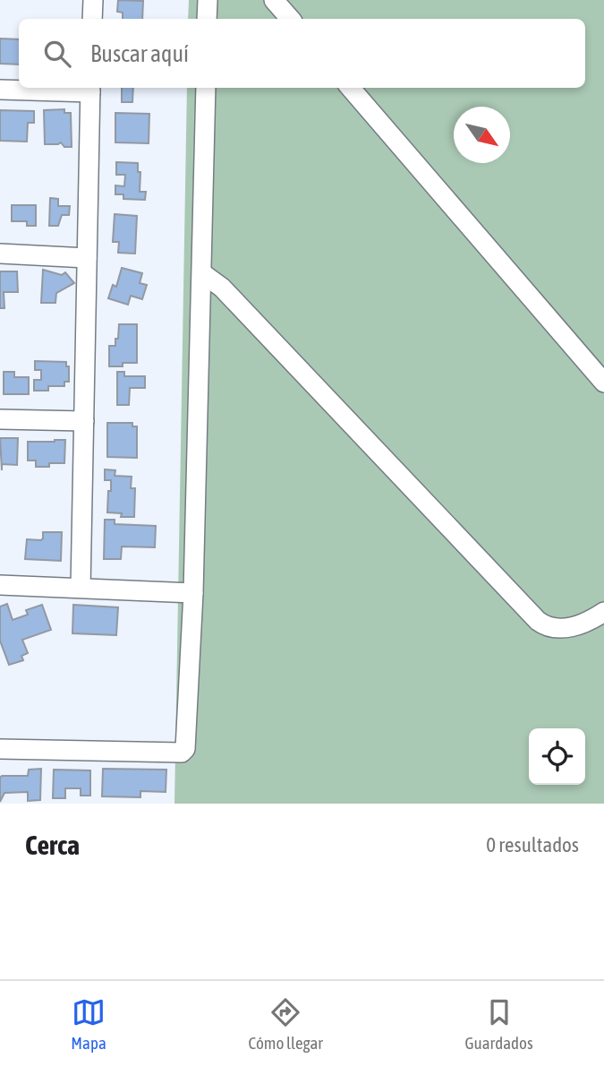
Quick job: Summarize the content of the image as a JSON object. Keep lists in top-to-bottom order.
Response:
{
  "north": "bottom right",
  "page": {
    "search": "Buscar aquí",
    "heading": ["Cerca", "0 resultados"],
    "nav": ["Mapa", "Cómo llegar", "Guardados"]
  }
}
